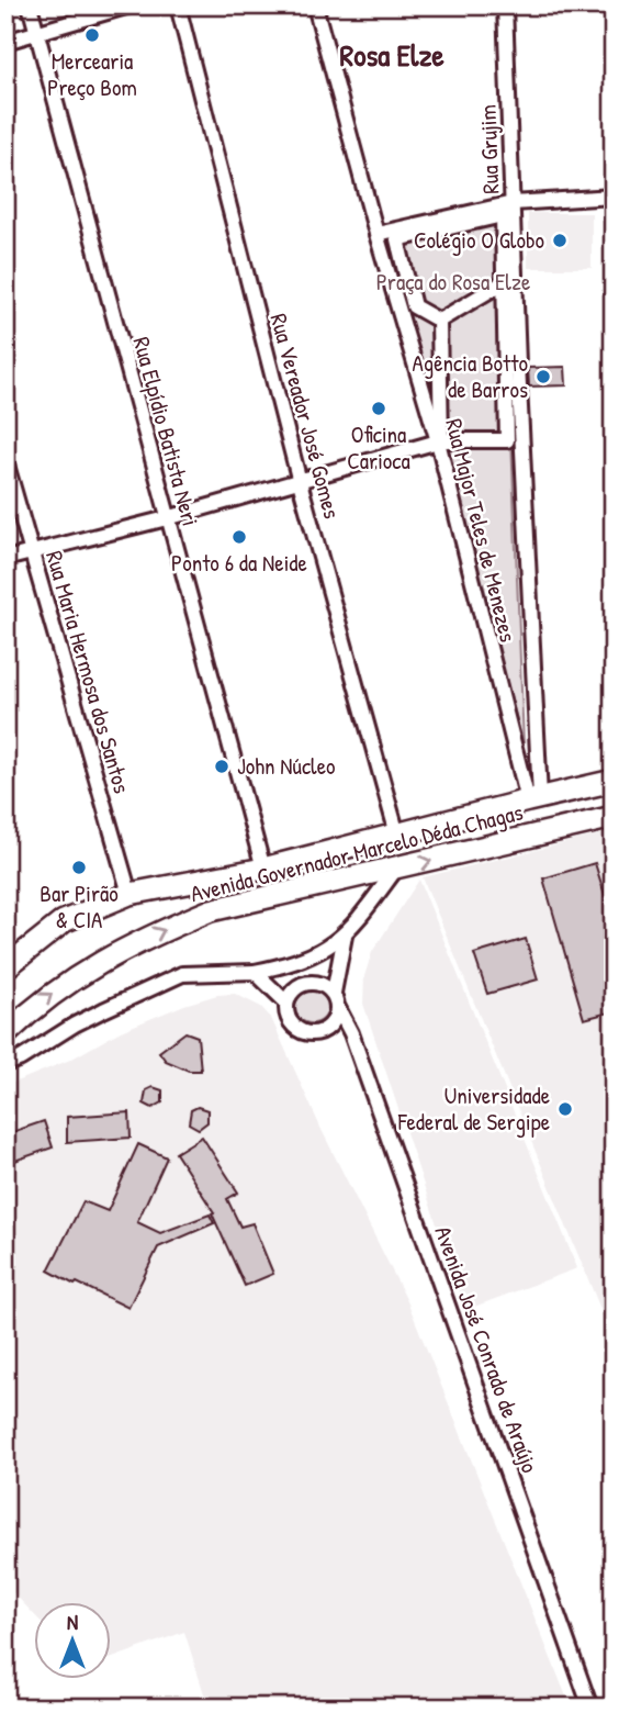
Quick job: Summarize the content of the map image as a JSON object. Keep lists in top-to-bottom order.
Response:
{
  "streets": {
    "main road": ["Avenida Governador Marcelo Déda Chagas"],
    "street": [
      "Rua Grujim",
      "Rua Vereador José Gomes",
      "Rua Elpídio Batista Neri",
      "Rua Major Teles de Menezes",
      "Rua Maria Hermosa dos Santos",
      "Avenida José Conrado de Araújo"
    ]
  },
  "crossings": [
    ["Rua Grujim", "Rua Major Teles de Menezes"],
    ["Rua Grujim", "Avenida Governador Marcelo Déda Chagas"],
    ["Rua Vereador José Gomes", "Avenida Governador Marcelo Déda Chagas"],
    ["Rua Elpídio Batista Neri", "Avenida Governador Marcelo Déda Chagas"],
    ["Rua Major Teles de Menezes", "Avenida Governador Marcelo Déda Chagas"],
    ["Rua Maria Hermosa dos Santos", "Avenida Governador Marcelo Déda Chagas"]
  ],
  "districts": ["Rosa Elze"],
  "parks": ["Praça do Rosa Elze"],
  "places": [
    "Mercearia Preço Bom",
    "Colégio O Globo",
    "Agência Botto de Barros",
    "Oficina Carioca",
    "Ponto 6 da Neide",
    "John Núcleo",
    "Bar Pirão & CIA",
    "Universidade Federal de Sergipe"
  ],
  "north": "top"
}
